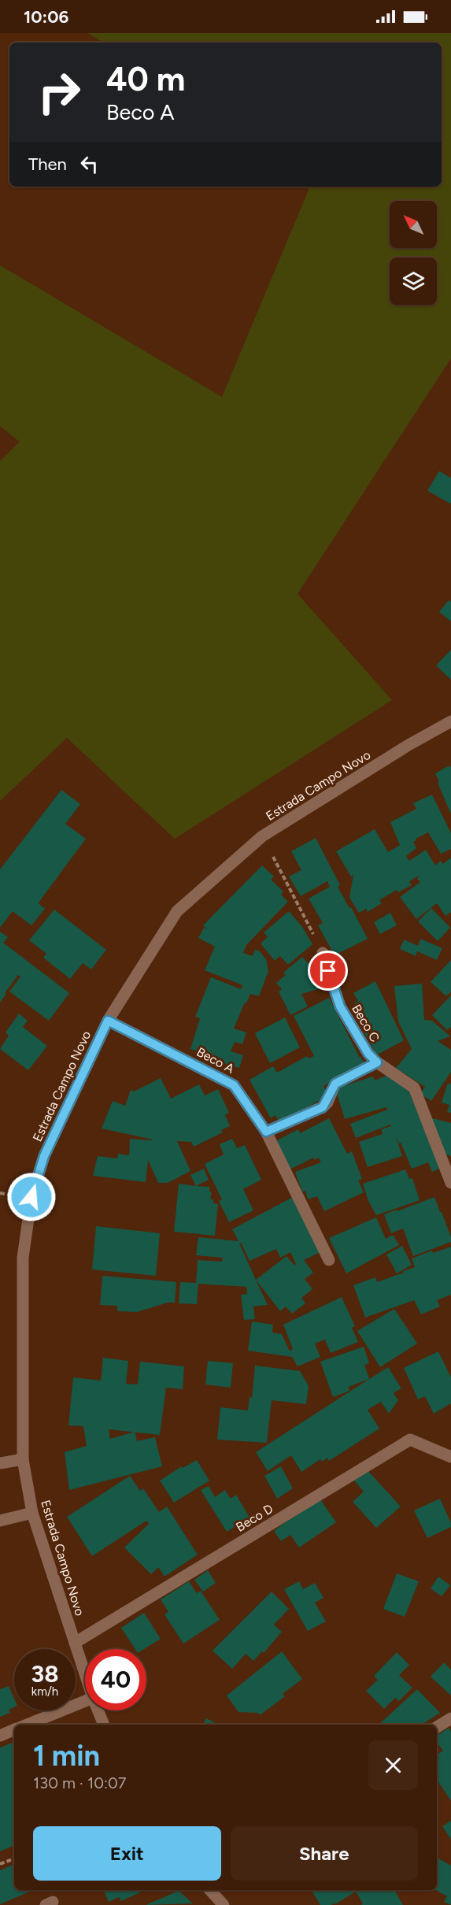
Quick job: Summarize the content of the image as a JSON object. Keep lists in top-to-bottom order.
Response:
{
  "streets": {
    "street": [
      "Estrada Campo Novo",
      "Beco C",
      "Beco A",
      "Beco D"
    ]
  },
  "crossings": [
    ["Estrada Campo Novo", "Beco A"],
    ["Estrada Campo Novo", "Beco D"]
  ],
  "north": "top left",
  "page": {
    "status": "10:06",
    "turn": ["40 m", "Beco A"],
    "then": "Then",
    "speed": "38 km/h",
    "limit": "40",
    "heading": ["1 min", "130 m · 10:07"],
    "buttons": ["Exit", "Share"]
  }
}
